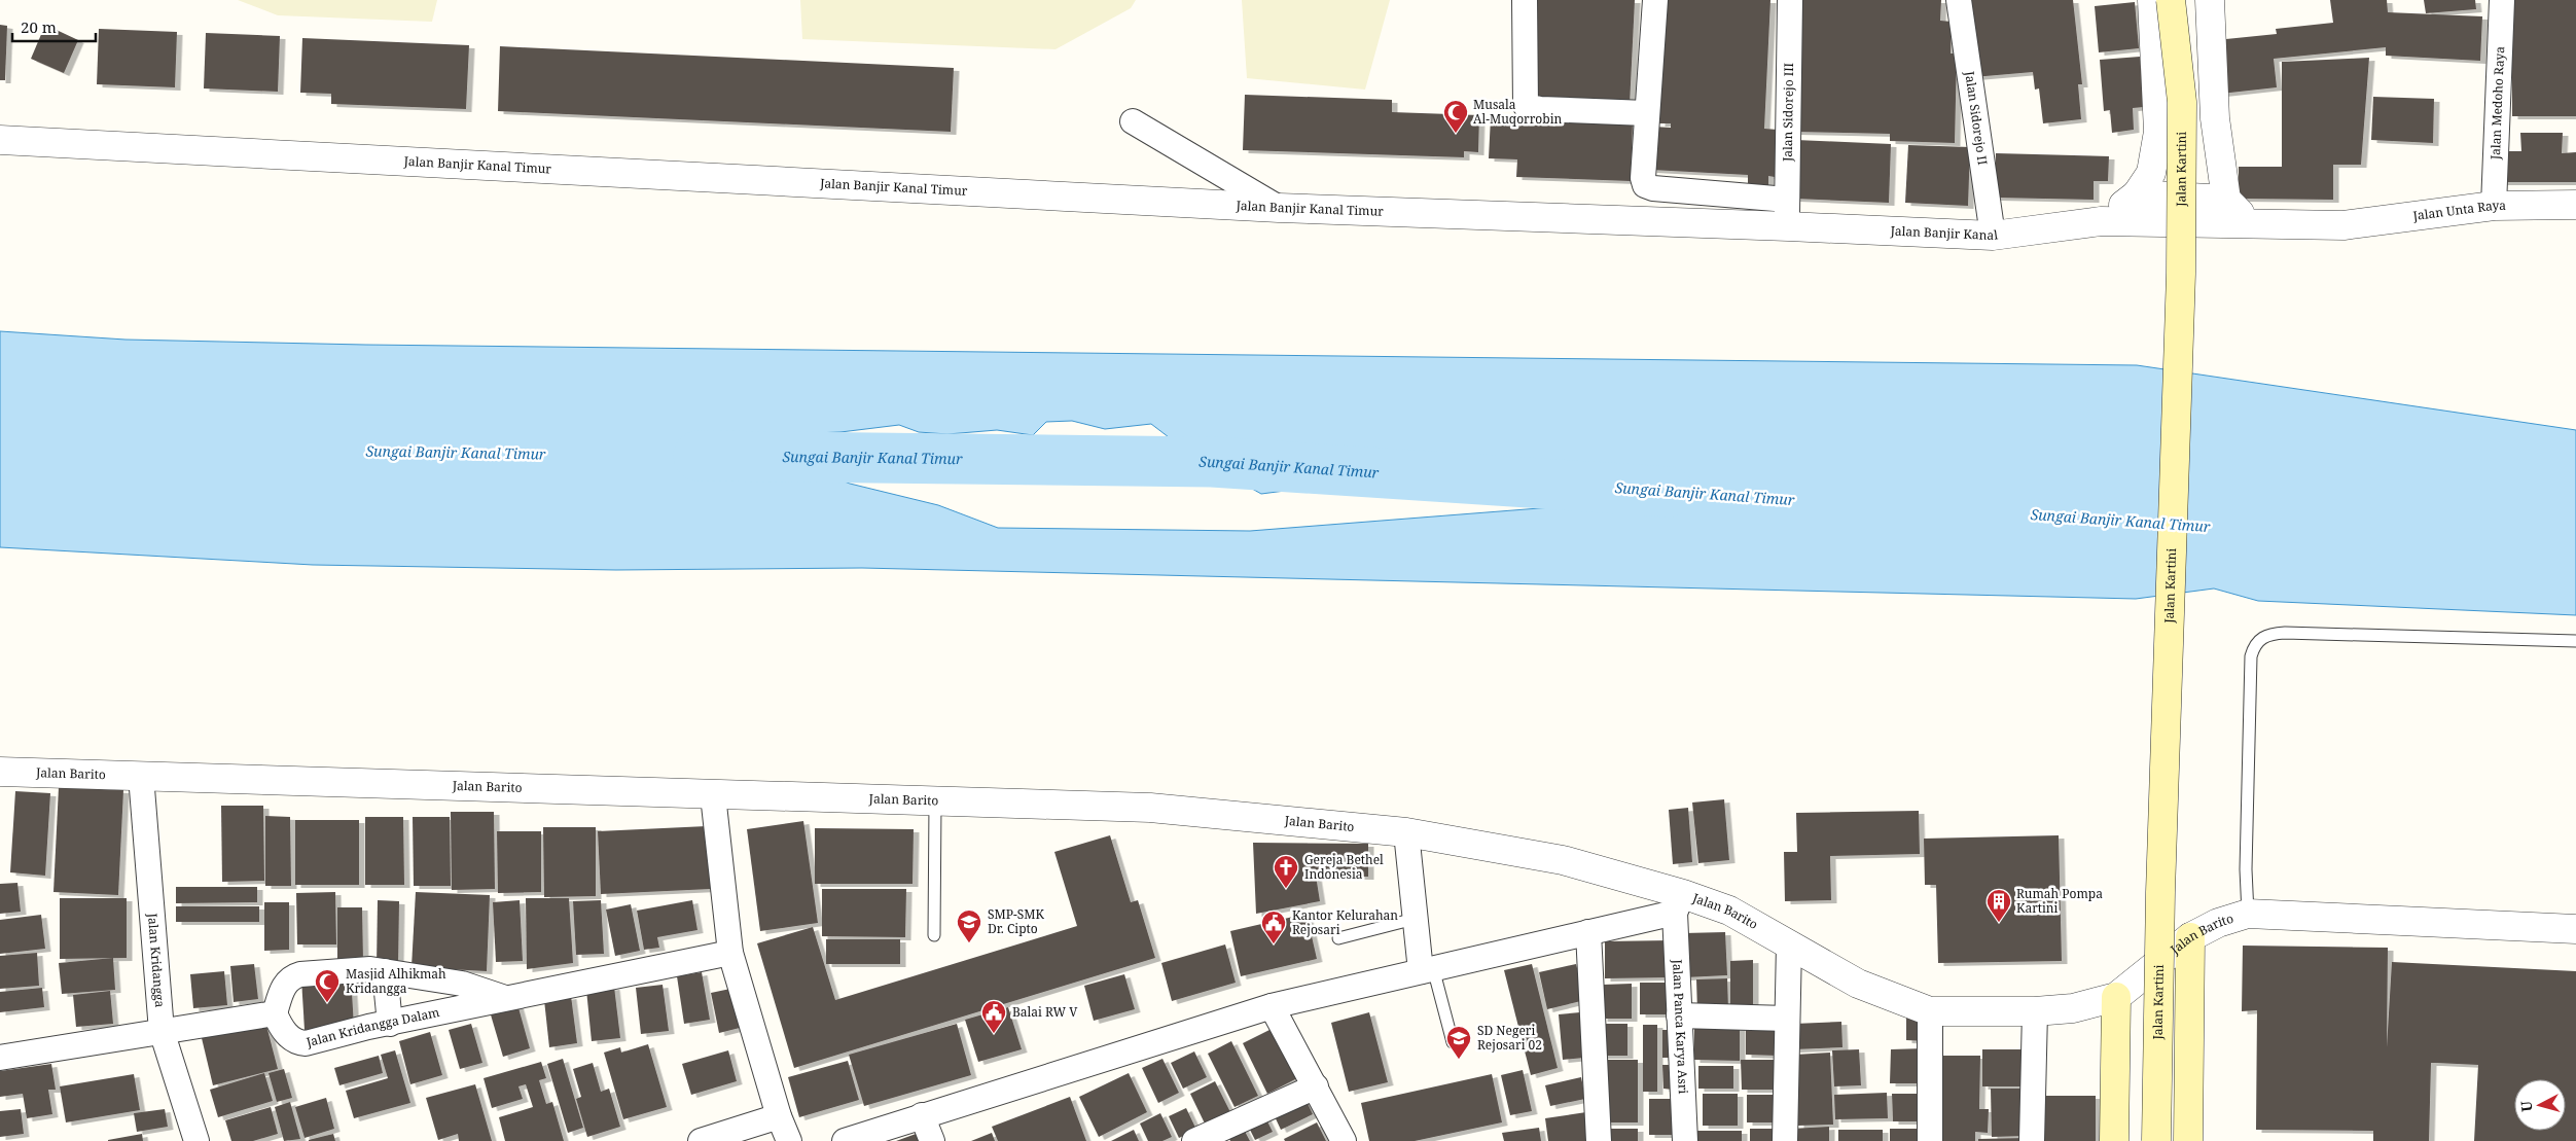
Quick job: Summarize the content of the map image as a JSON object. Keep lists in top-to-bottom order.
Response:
{
  "streets": {
    "main road": ["Jalan Kartini"],
    "street": [
      "Jalan Medoho Raya",
      "Jalan Sidorejo III",
      "Jalan Sidorejo II",
      "Jalan Banjir Kanal Timur",
      "Jalan Unta Raya",
      "Jalan Banjir Kanal",
      "Jalan Barito",
      "Jalan Kridangga",
      "Jalan Kridangga Dalam",
      "Jalan Panca Karya Asri"
    ]
  },
  "crossings": [
    ["Jalan Medoho Raya", "Jalan Unta Raya"],
    ["Jalan Sidorejo III", "Jalan Banjir Kanal Timur"],
    ["Jalan Sidorejo III", "Jalan Banjir Kanal"],
    ["Jalan Sidorejo II", "Jalan Banjir Kanal"],
    ["Jalan Banjir Kanal Timur", "Jalan Banjir Kanal"],
    ["Jalan Unta Raya", "Jalan Banjir Kanal"],
    ["Jalan Barito", "Jalan Kridangga"],
    ["Jalan Barito", "Jalan Panca Karya Asri"]
  ],
  "water": ["Sungai Banjir Kanal Timur"],
  "places": {
    "mosque": ["Musala Al-Muqorrobin", "Masjid Alhikmah Kridangga"],
    "church": ["Gereja Bethel Indonesia"],
    "building": ["Rumah Pompa Kartini"],
    "school or university": ["SMP-SMK Dr. Cipto", "SD Negeri Rejosari 02"],
    "public building": ["Kantor Kelurahan Rejosari", "Balai RW V"]
  },
  "scale_bar": "20 m",
  "north": "left"
}
